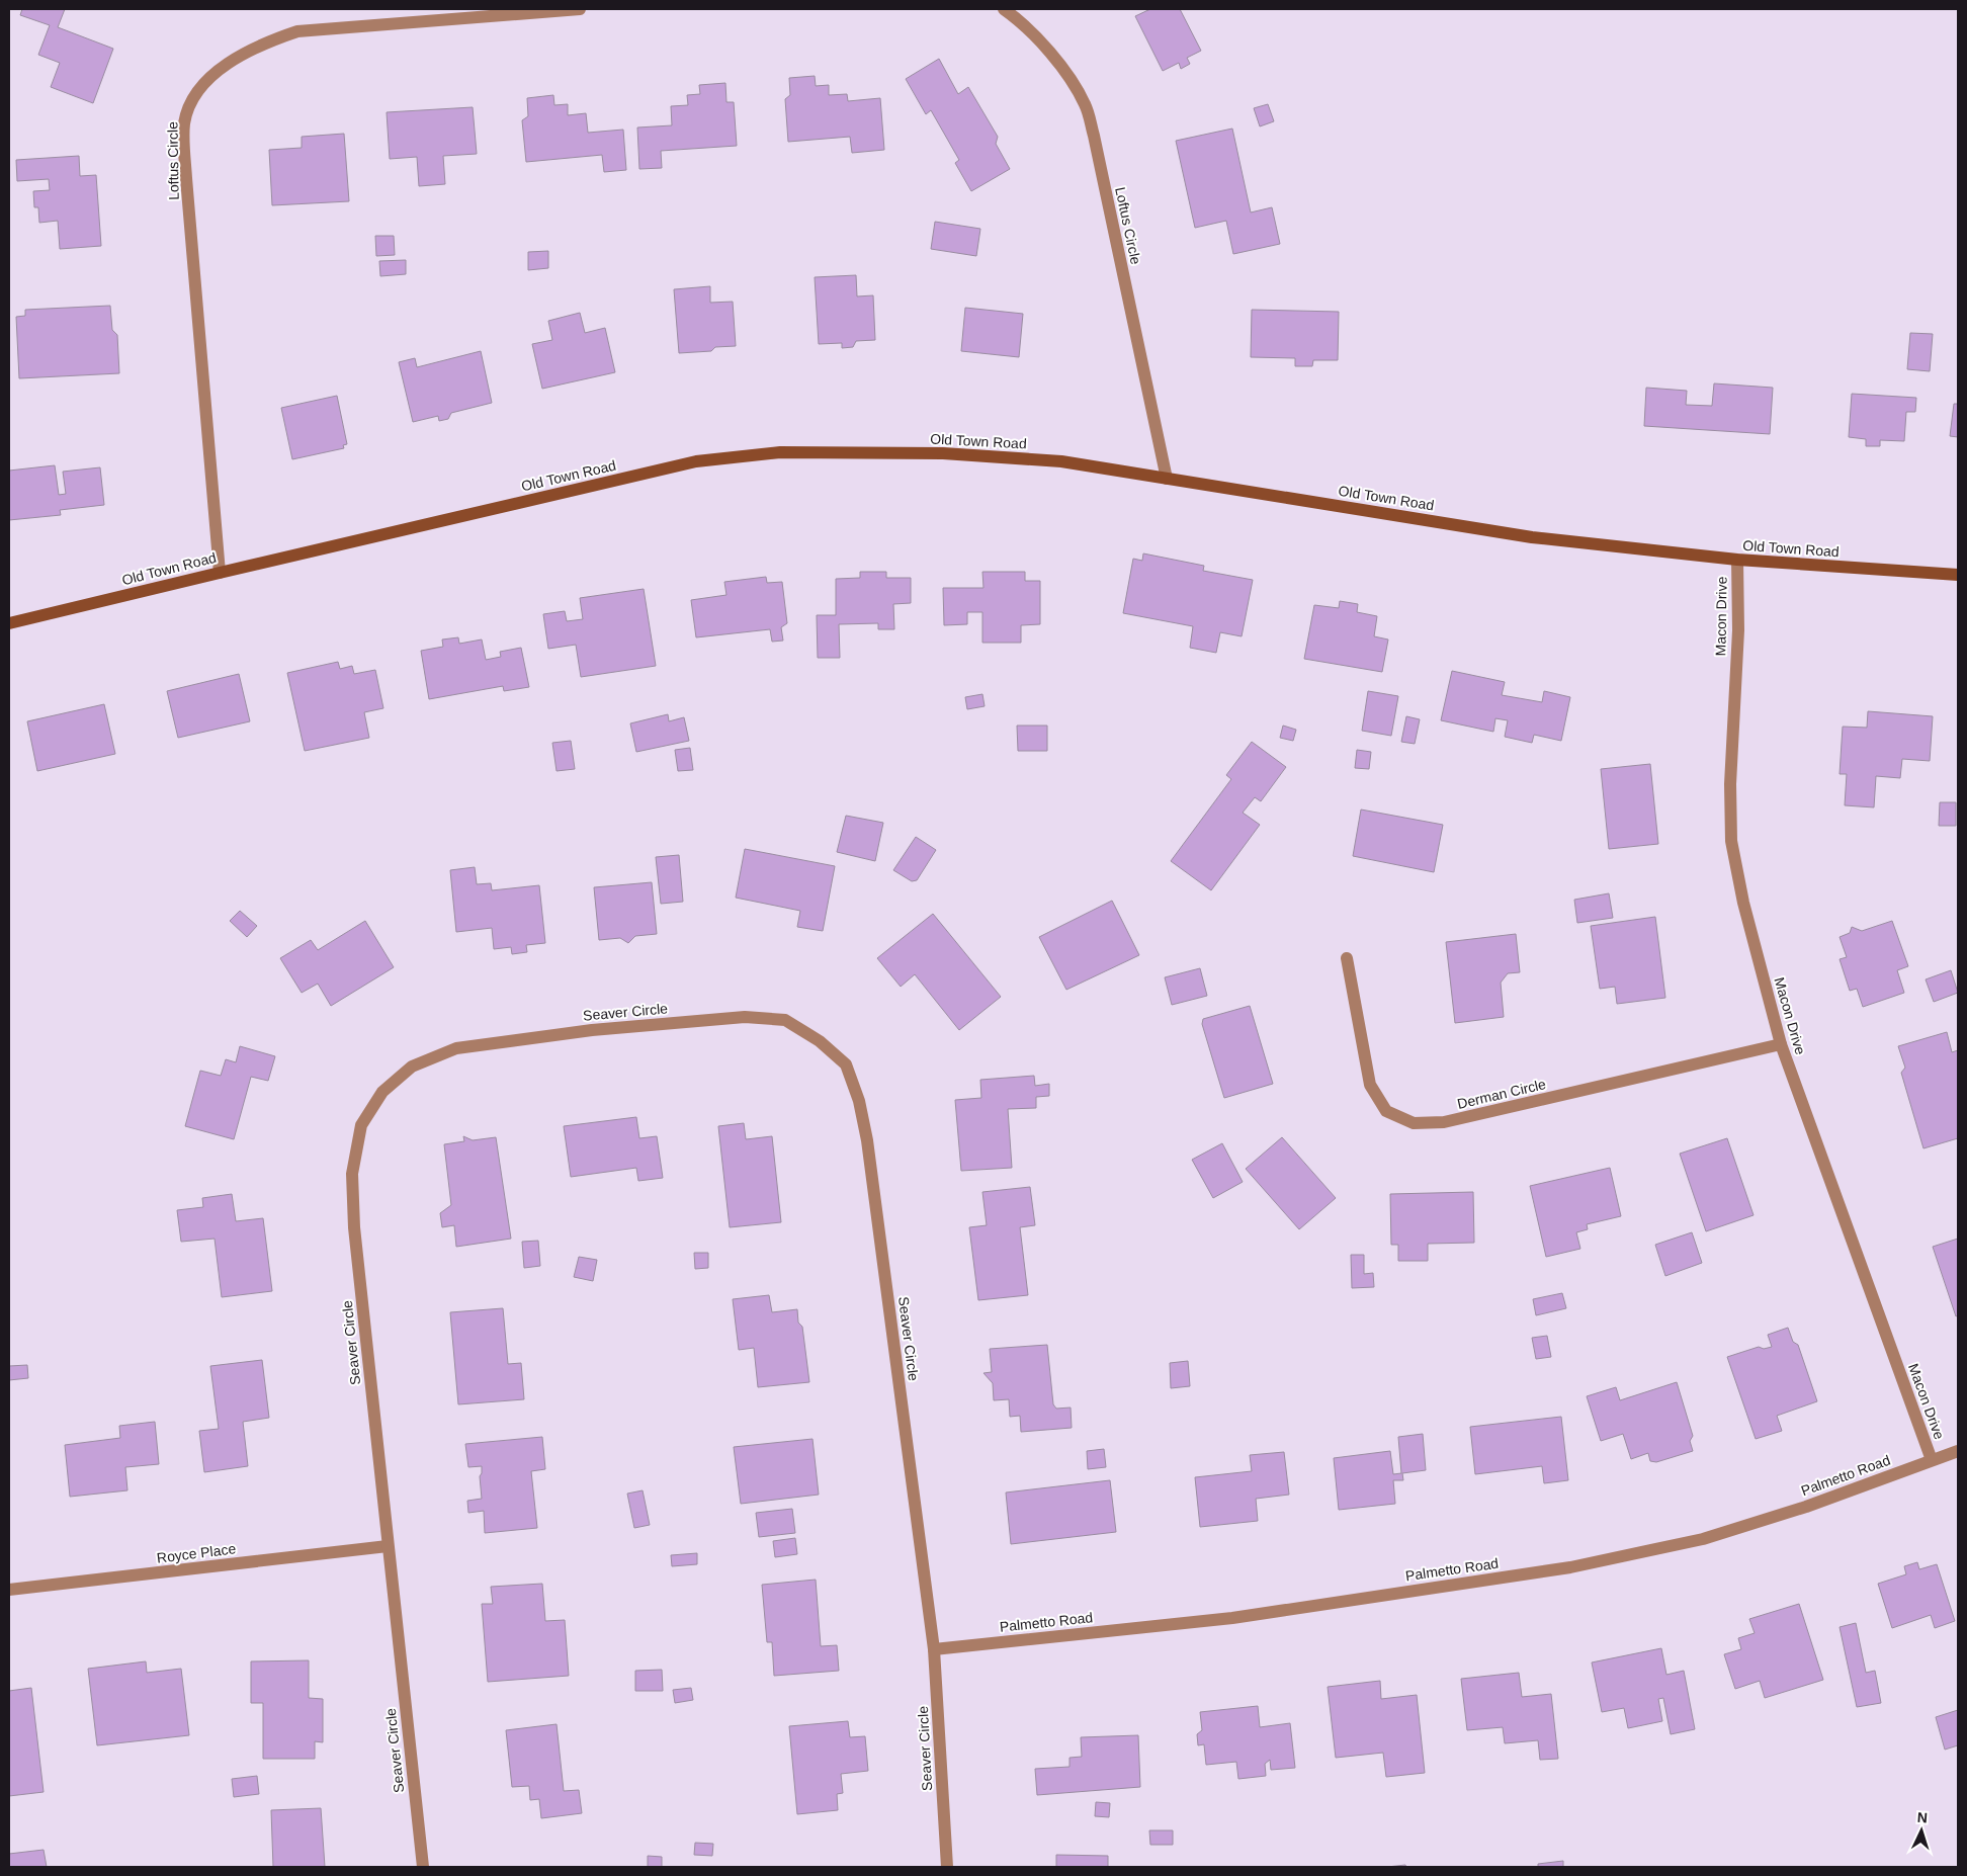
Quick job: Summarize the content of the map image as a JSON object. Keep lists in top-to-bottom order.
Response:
{
  "streets": {
    "main road": ["Old Town Road"],
    "street": [
      "Loftus Circle",
      "Macon Drive",
      "Seaver Circle",
      "Derman Circle",
      "Palmetto Road",
      "Royce Place"
    ]
  },
  "crossings": [
    ["Loftus Circle", "Old Town Road"],
    ["Old Town Road", "Macon Drive"],
    ["Macon Drive", "Derman Circle"],
    ["Macon Drive", "Palmetto Road"],
    ["Seaver Circle", "Palmetto Road"],
    ["Seaver Circle", "Royce Place"]
  ],
  "north": "top"
}
